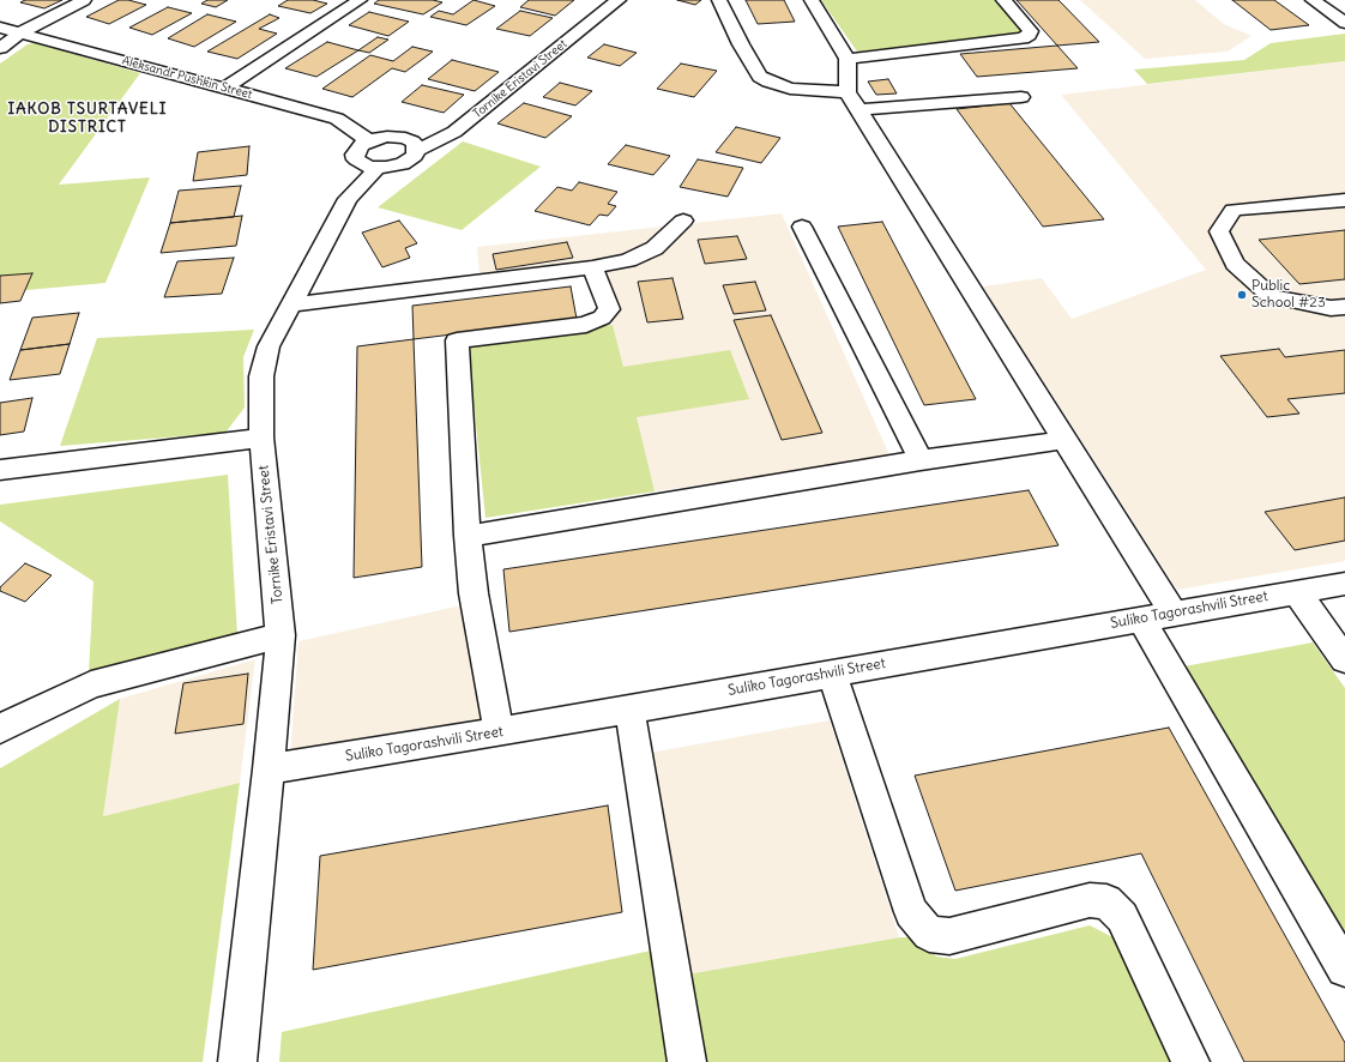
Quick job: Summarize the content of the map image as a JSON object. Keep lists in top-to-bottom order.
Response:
{
  "streets": {
    "street": ["Aleksandr Pushkin Street", "Tornike Eristavi Street", "Suliko Tagorashvili Street"]
  },
  "crossings": [
    ["Tornike Eristavi Street", "Suliko Tagorashvili Street"]
  ],
  "districts": ["IAKOB TSURTAVELI DISTRICT"],
  "places": ["Public School #23"]
}
